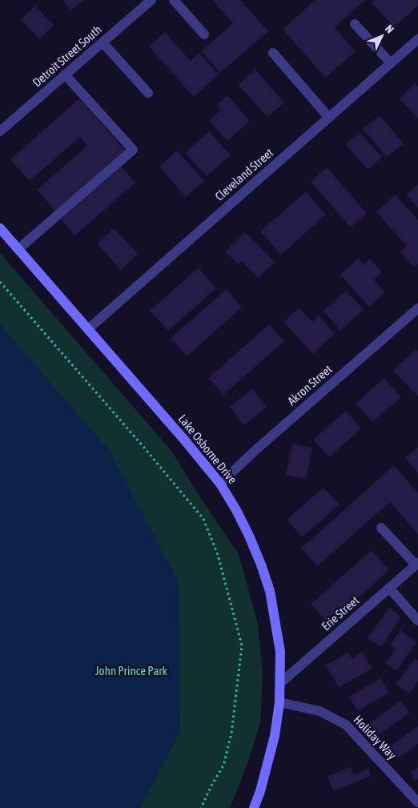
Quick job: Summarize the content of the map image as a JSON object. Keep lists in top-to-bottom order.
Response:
{
  "streets": {
    "street": [
      "Detroit Street South",
      "Cleveland Street",
      "Akron Street",
      "Lake Osborne Drive",
      "Erie Street",
      "Holiday Way"
    ]
  },
  "crossings": [
    ["Cleveland Street", "Lake Osborne Drive"],
    ["Akron Street", "Lake Osborne Drive"],
    ["Lake Osborne Drive", "Erie Street"],
    ["Lake Osborne Drive", "Holiday Way"]
  ],
  "parks": ["John Prince Park"],
  "north": "top right"
}
